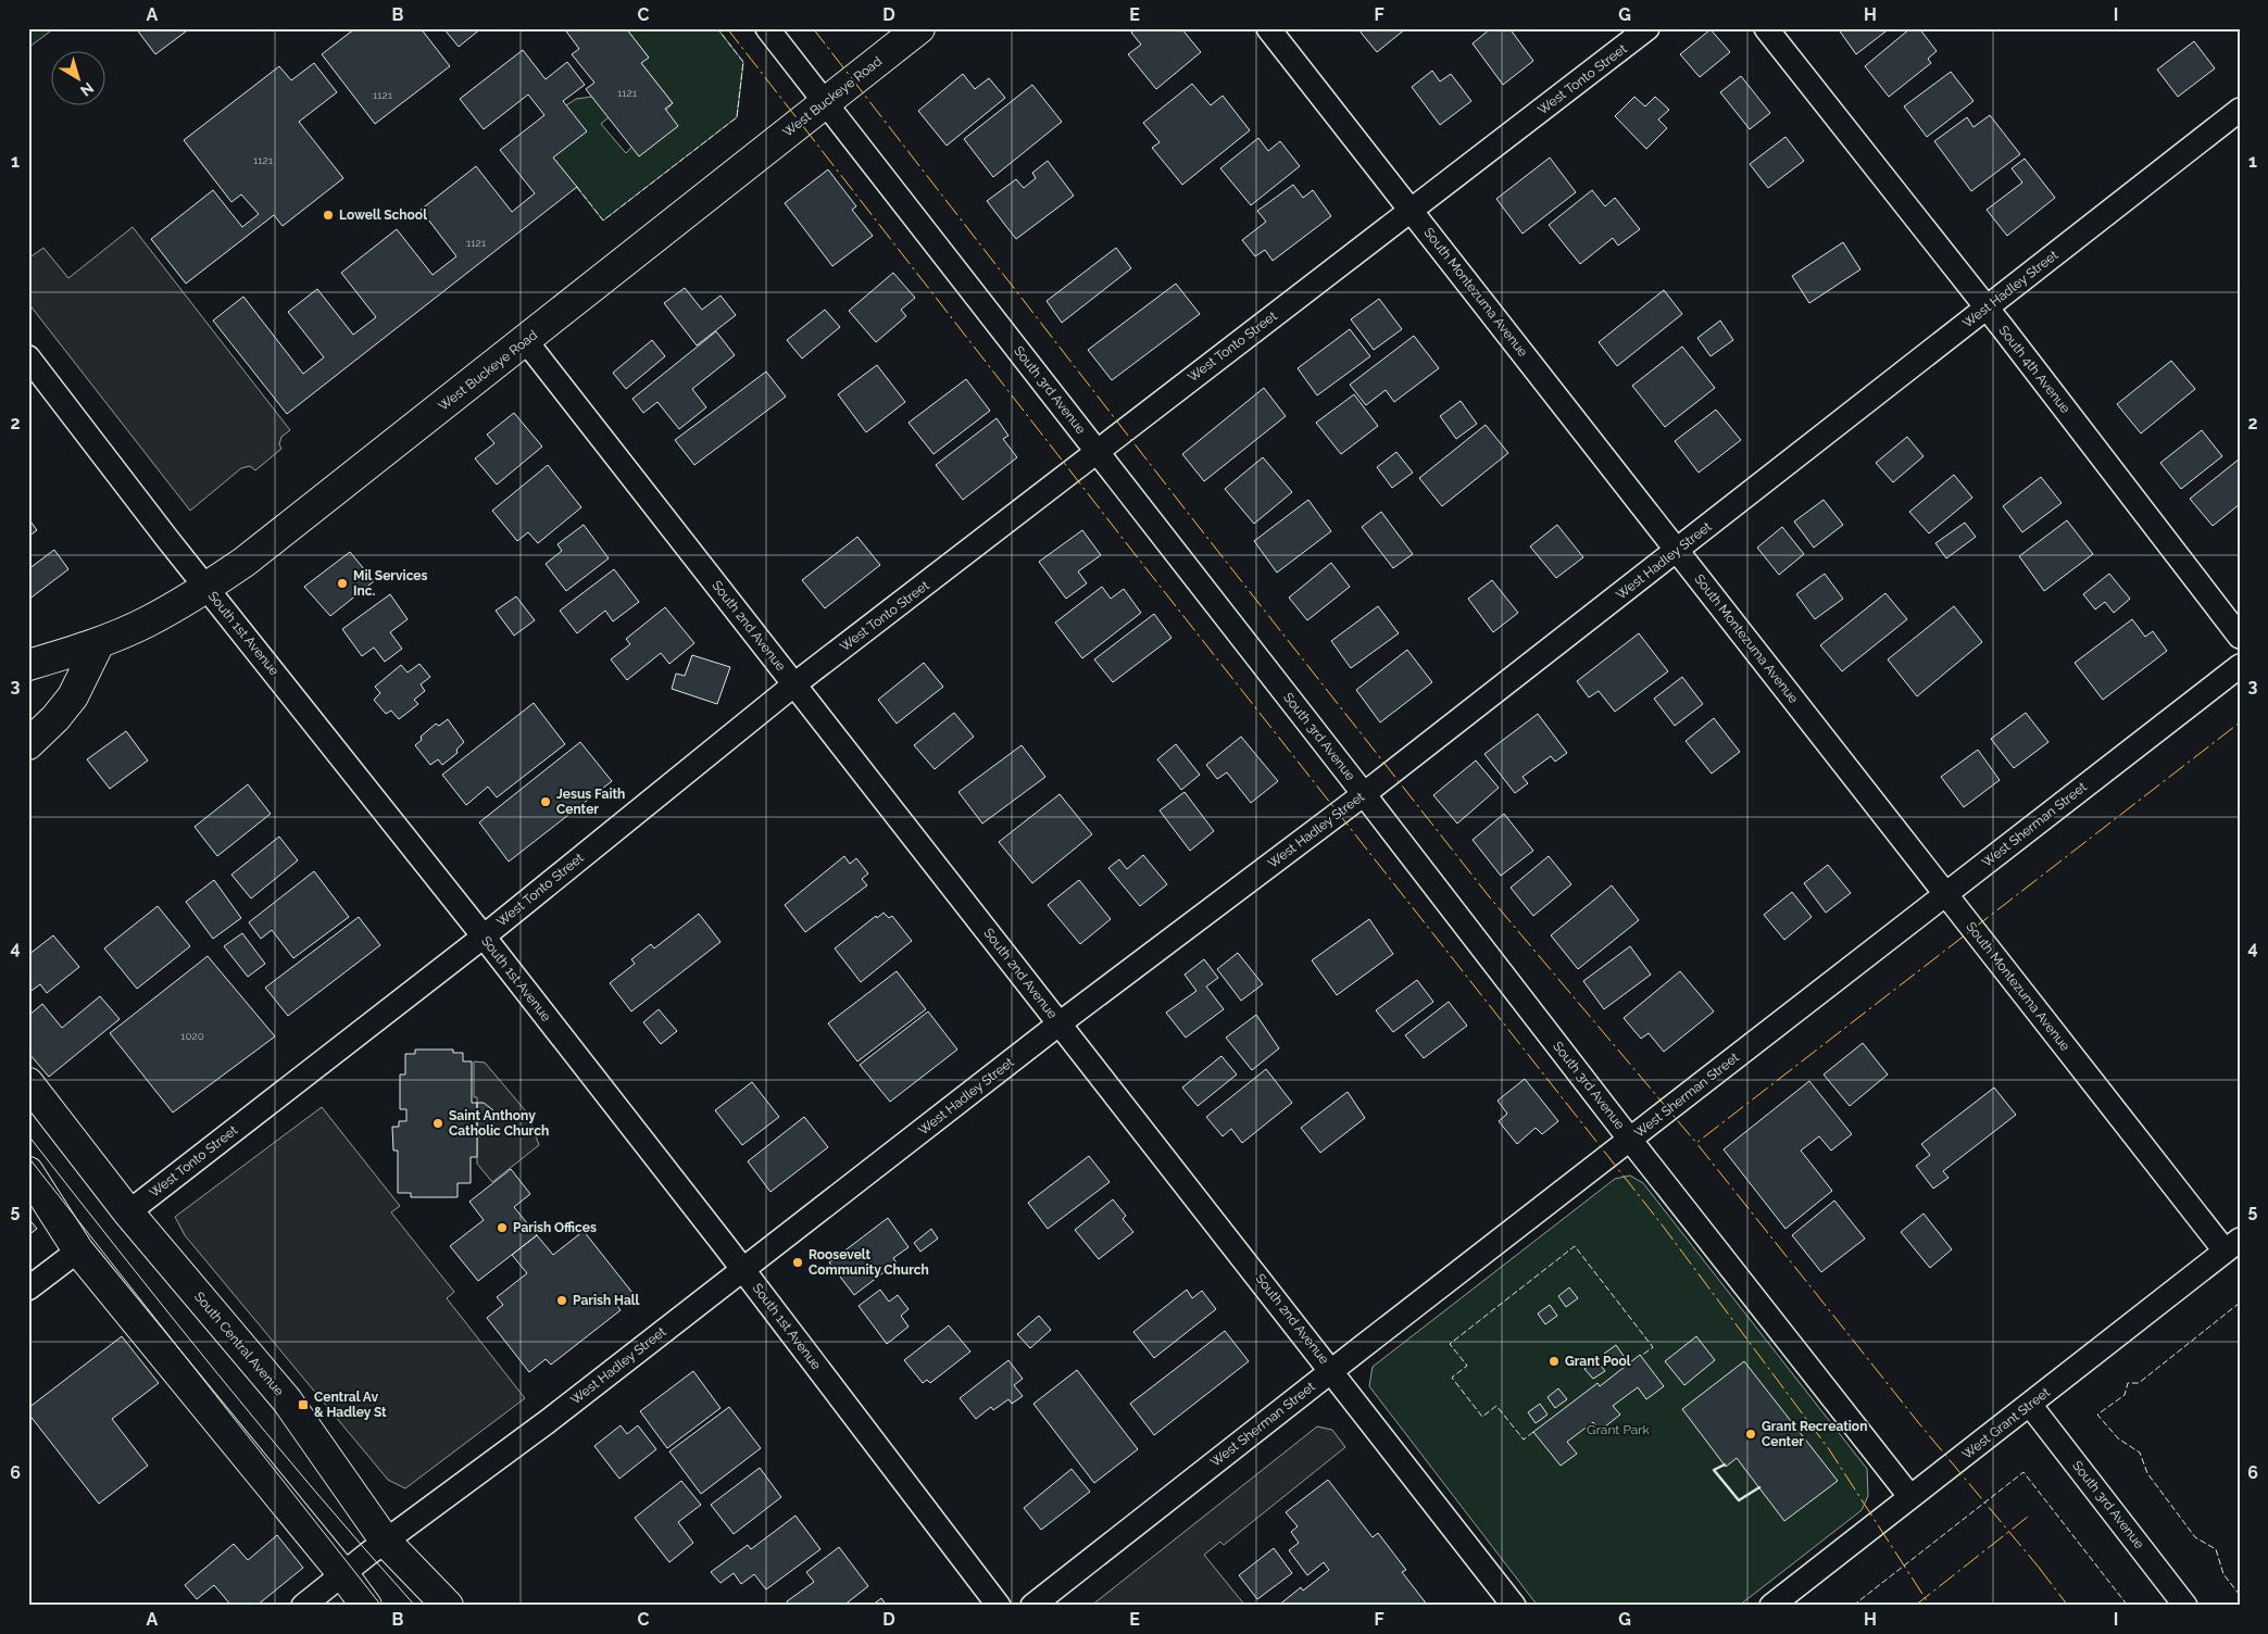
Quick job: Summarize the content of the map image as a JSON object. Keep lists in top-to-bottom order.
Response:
{
  "streets": {
    "main road": ["West Buckeye Road", "South Central Avenue"],
    "street": [
      "West Tonto Street",
      "West Hadley Street",
      "South Montezuma Avenue",
      "South 4th Avenue",
      "South 3rd Avenue",
      "South 2nd Avenue",
      "South 1st Avenue",
      "West Sherman Street",
      "West Grant Street"
    ]
  },
  "crossings": [
    ["West Tonto Street", "South Montezuma Avenue"],
    ["West Tonto Street", "South 3rd Avenue"],
    ["West Tonto Street", "South 2nd Avenue"],
    ["West Tonto Street", "South 1st Avenue"],
    ["West Tonto Street", "South Central Avenue"],
    ["West Buckeye Road", "South 3rd Avenue"],
    ["West Buckeye Road", "South 2nd Avenue"],
    ["West Buckeye Road", "South 1st Avenue"],
    ["West Hadley Street", "South Montezuma Avenue"],
    ["West Hadley Street", "South 4th Avenue"],
    ["West Hadley Street", "South 3rd Avenue"],
    ["West Hadley Street", "South 2nd Avenue"],
    ["West Hadley Street", "South 1st Avenue"],
    ["West Hadley Street", "South Central Avenue"],
    ["South Montezuma Avenue", "West Sherman Street"],
    ["South Montezuma Avenue", "West Grant Street"],
    ["South 3rd Avenue", "West Sherman Street"],
    ["South 3rd Avenue", "West Grant Street"],
    ["South 2nd Avenue", "West Sherman Street"]
  ],
  "parks": ["Grant Park"],
  "places": {
    "other": [
      "Lowell School",
      "Mil Services Inc.",
      "Jesus Faith Center",
      "Saint Anthony Catholic Church",
      "Parish Offices",
      "Roosevelt Community Church",
      "Parish Hall",
      "Grant Pool",
      "Grant Recreation Center"
    ],
    "transit": ["Central Av & Hadley St"]
  },
  "house_numbers": [
    "1121",
    "1121",
    "1121",
    "1121",
    "1020"
  ],
  "north": "bottom right",
  "grid": {
    "columns": [
      "A",
      "B",
      "C",
      "D",
      "E",
      "F",
      "G",
      "H",
      "I"
    ],
    "rows": [
      "1",
      "2",
      "3",
      "4",
      "5",
      "6"
    ]
  }
}
